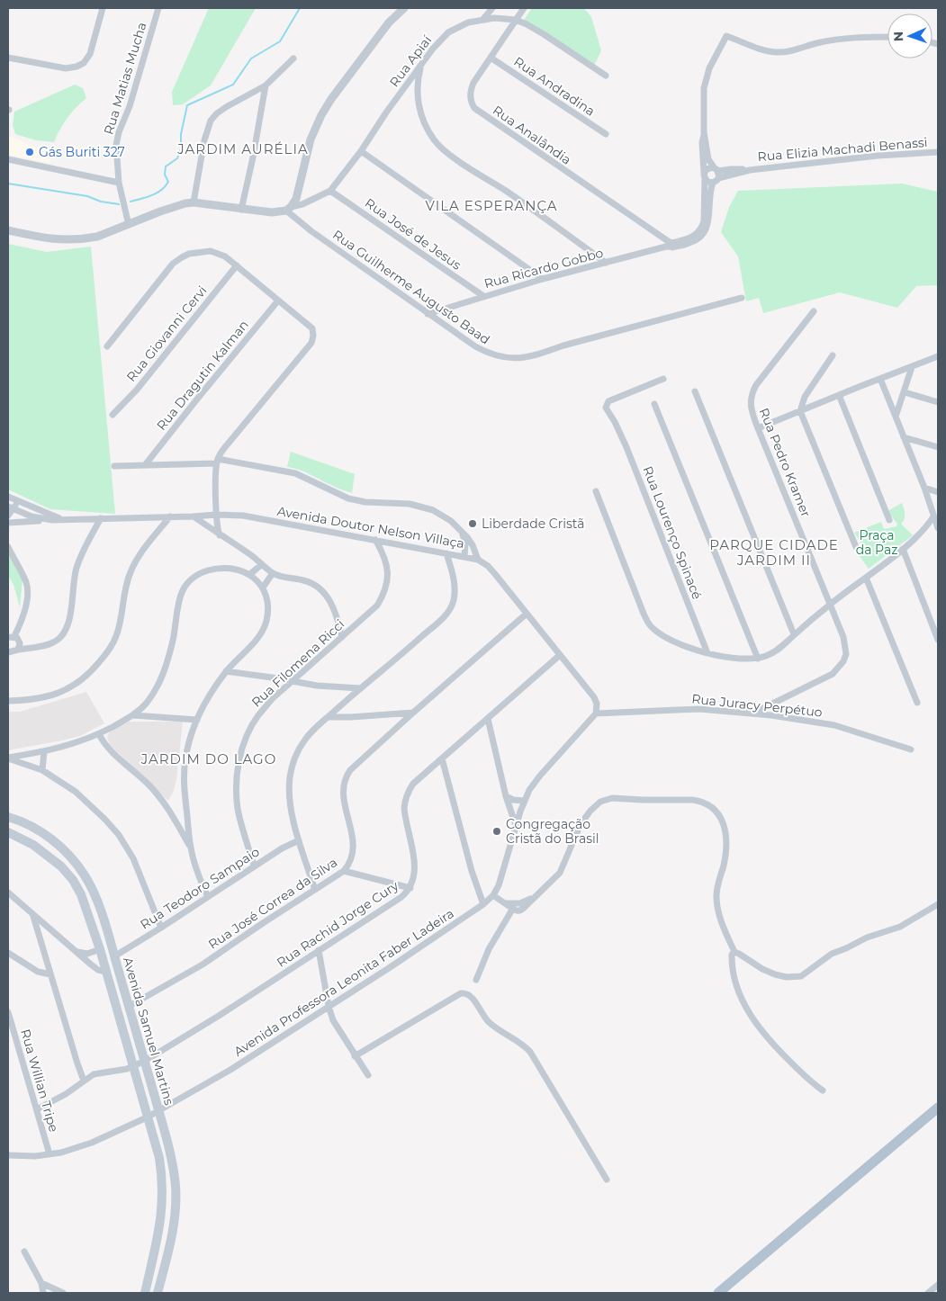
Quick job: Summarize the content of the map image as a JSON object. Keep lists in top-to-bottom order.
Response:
{
  "streets": {
    "main road": ["Avenida Samuel Martins"],
    "street": [
      "Rua Apiaí",
      "Rua Matias Mucha",
      "Rua Andradina",
      "Rua Analândia",
      "Rua Elizia Machadi Benassi",
      "Rua José de Jesus",
      "Rua Ricardo Gobbo",
      "Rua Guilherme Augusto Baad",
      "Rua Giovanni Cervi",
      "Rua Dragutin Kalman",
      "Rua Pedro Kramer",
      "Avenida Doutor Nelson Villaça",
      "Rua Lourenço Spinacé",
      "Rua Filomena Ricci",
      "Rua Juracy Perpétuo",
      "Rua Teodoro Sampaio",
      "Rua José Correa da Silva",
      "Rua Rachid Jorge Cury",
      "Avenida Professora Leonita Faber Ladeira",
      "Rua Willian Tripe"
    ]
  },
  "crossings": [
    ["Rua Apiaí", "Rua Analândia"],
    ["Rua Apiaí", "Rua José de Jesus"],
    ["Rua Apiaí", "Rua Guilherme Augusto Baad"],
    ["Rua Andradina", "Rua Analândia"],
    ["Rua Analândia", "Rua Ricardo Gobbo"],
    ["Rua José de Jesus", "Rua Ricardo Gobbo"],
    ["Rua Ricardo Gobbo", "Rua Guilherme Augusto Baad"],
    ["Rua Pedro Kramer", "Rua Juracy Perpétuo"],
    ["Avenida Doutor Nelson Villaça", "Rua Filomena Ricci"],
    ["Avenida Doutor Nelson Villaça", "Rua Juracy Perpétuo"],
    ["Avenida Doutor Nelson Villaça", "Rua José Correa da Silva"],
    ["Avenida Doutor Nelson Villaça", "Rua Rachid Jorge Cury"],
    ["Avenida Doutor Nelson Villaça", "Avenida Professora Leonita Faber Ladeira"],
    ["Rua Filomena Ricci", "Rua Teodoro Sampaio"],
    ["Rua Juracy Perpétuo", "Avenida Professora Leonita Faber Ladeira"],
    ["Rua Teodoro Sampaio", "Avenida Samuel Martins"],
    ["Rua José Correa da Silva", "Avenida Samuel Martins"],
    ["Rua Rachid Jorge Cury", "Avenida Samuel Martins"],
    ["Rua Rachid Jorge Cury", "Rua Willian Tripe"],
    ["Avenida Professora Leonita Faber Ladeira", "Avenida Samuel Martins"],
    ["Avenida Professora Leonita Faber Ladeira", "Rua Willian Tripe"]
  ],
  "districts": [
    "JARDIM AURÉLIA",
    "VILA ESPERANÇA",
    "PARQUE CIDADE JARDIM II",
    "JARDIM DO LAGO"
  ],
  "parks": ["Praça da Paz"],
  "places": ["Gás Buriti 327", "Liberdade Cristã", "Congregação Cristã do Brasil"],
  "north": "left"
}
